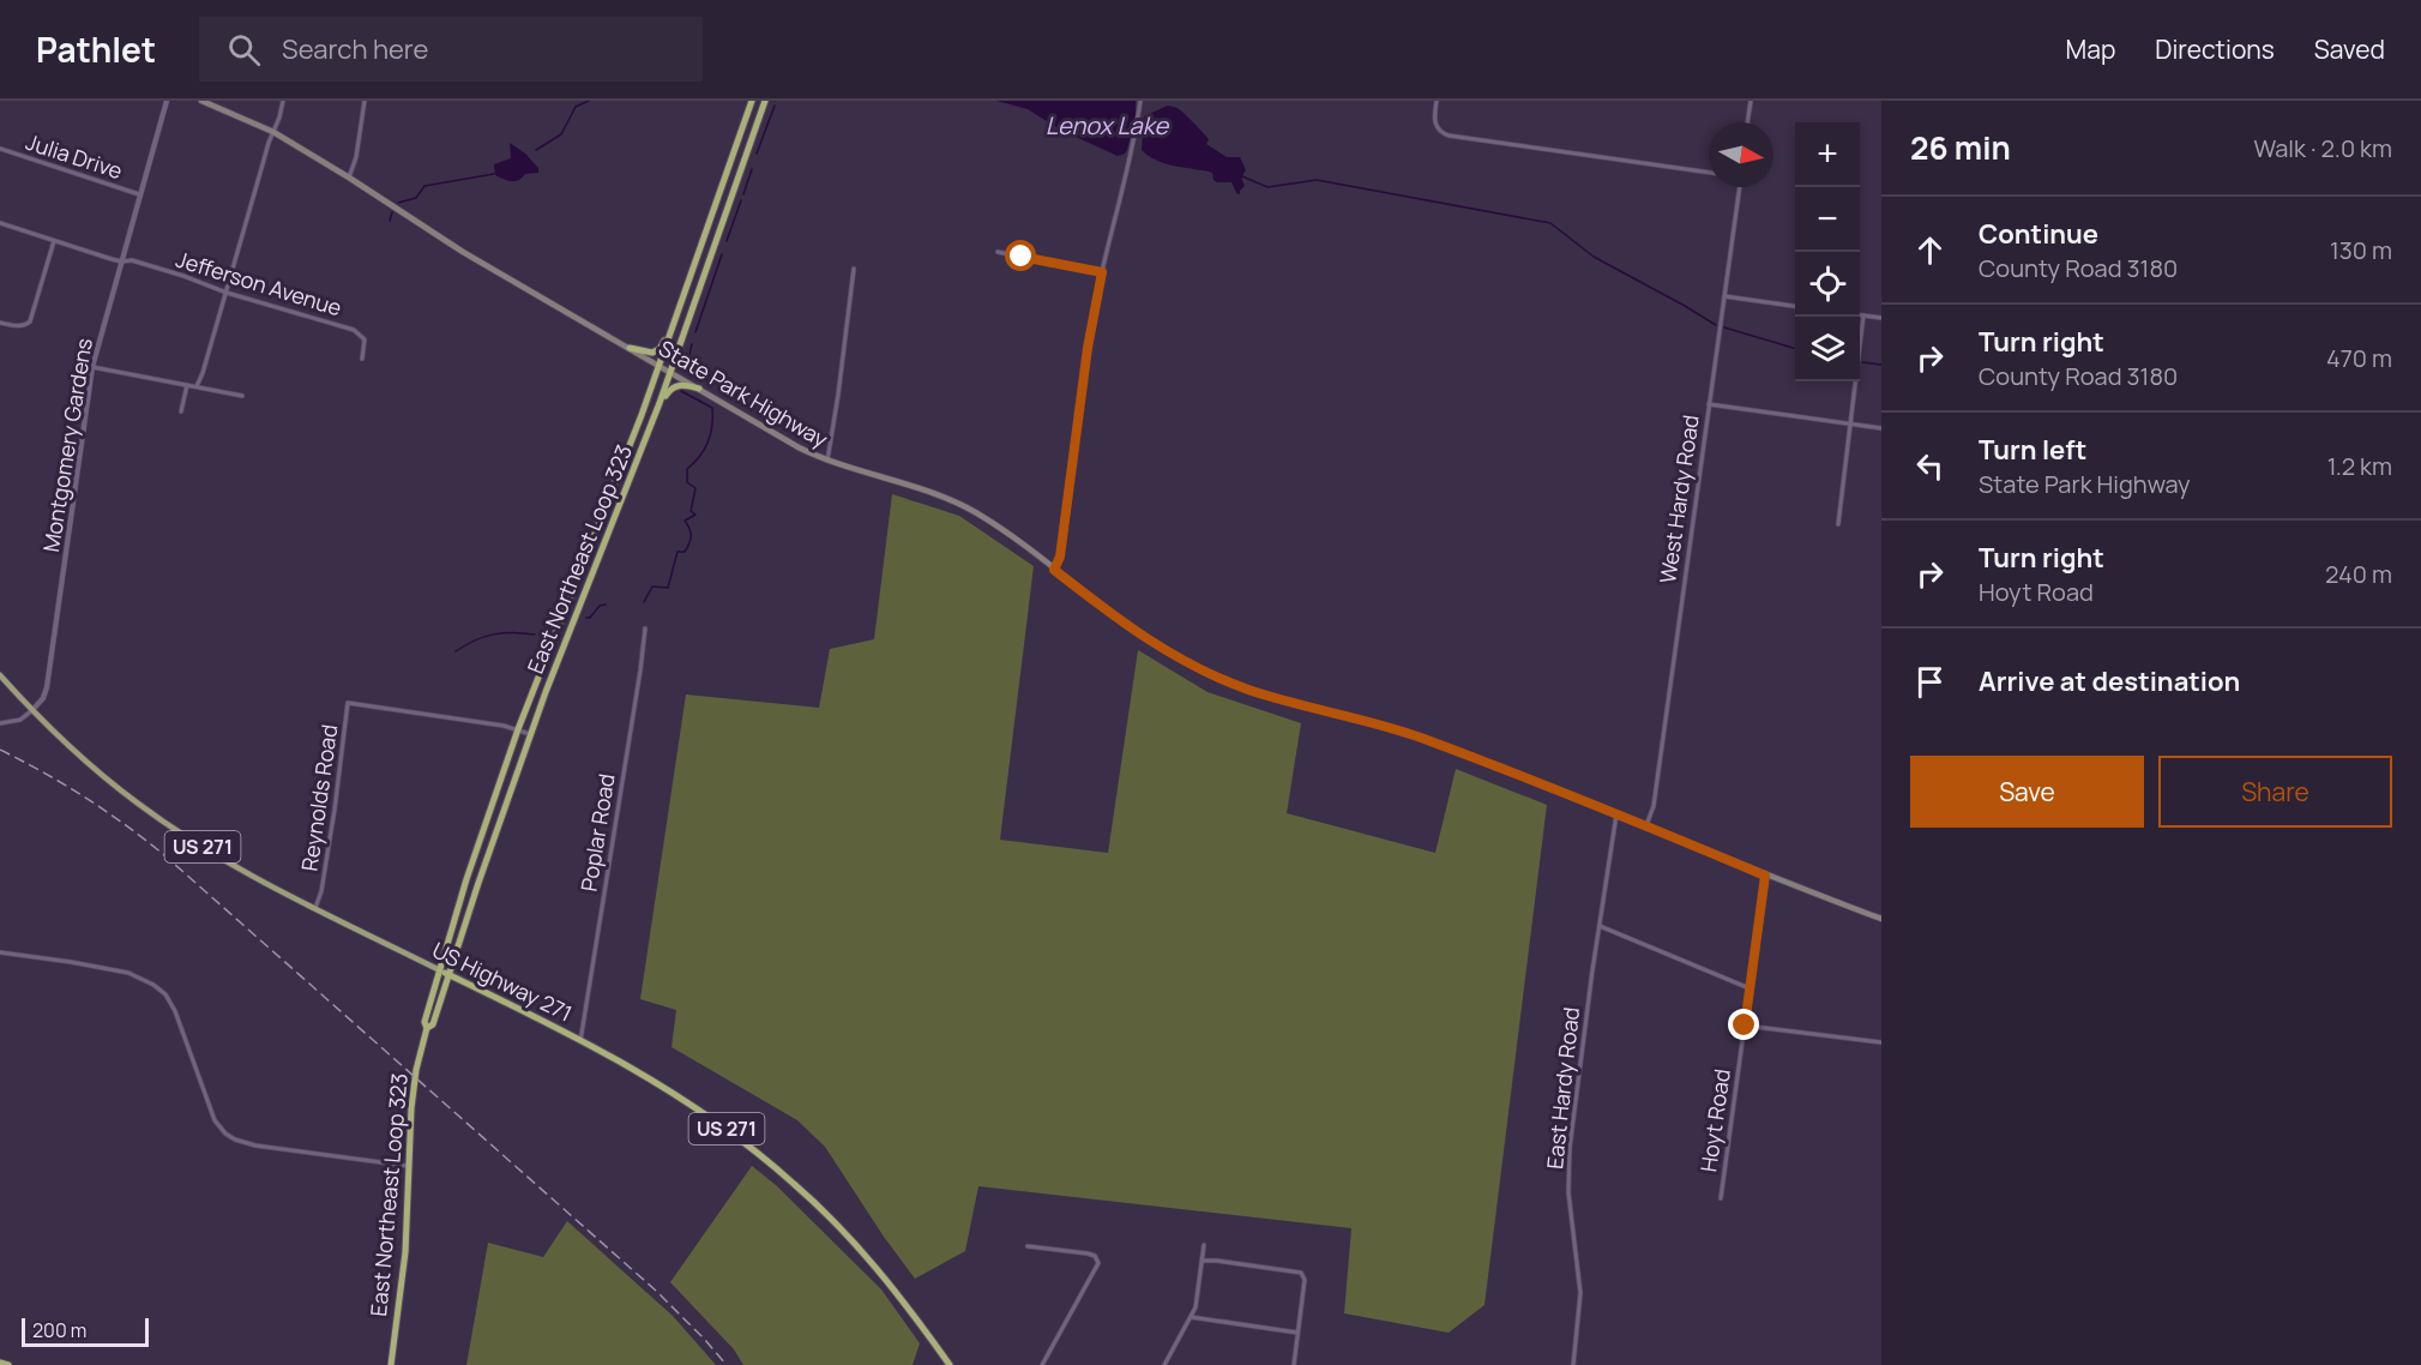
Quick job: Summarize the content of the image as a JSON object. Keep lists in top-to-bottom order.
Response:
{
  "streets": {
    "highway": ["East Northeast Loop 323", "US 271", "US Highway 271"],
    "main road": ["State Park Highway"],
    "street": [
      "Julia Drive",
      "Jefferson Avenue",
      "Montgomery Gardens",
      "West Hardy Road",
      "Reynolds Road",
      "Poplar Road",
      "East Hardy Road",
      "Hoyt Road"
    ]
  },
  "crossings": [
    ["Julia Drive", "Montgomery Gardens"],
    ["Jefferson Avenue", "Montgomery Gardens"],
    ["State Park Highway", "West Hardy Road"],
    ["State Park Highway", "East Northeast Loop 323"],
    ["State Park Highway", "East Hardy Road"],
    ["State Park Highway", "Hoyt Road"],
    ["Montgomery Gardens", "US Highway 271"],
    ["East Northeast Loop 323", "Reynolds Road"],
    ["East Northeast Loop 323", "US Highway 271"],
    ["Reynolds Road", "US Highway 271"],
    ["Poplar Road", "US Highway 271"]
  ],
  "water": ["Lenox Lake"],
  "scale_bar": "200 m",
  "north": "right",
  "page": {
    "header": "Pathlet",
    "search": "Search here",
    "nav": ["Map", "Directions", "Saved"],
    "heading": ["26 min", "Walk · 2.0 km"],
    "map_buttons": ["+", "−"],
    "list": [
      ["Continue", "County Road 3180", "130 m"],
      ["Turn right", "County Road 3180", "470 m"],
      ["Turn left", "State Park Highway", "1.2 km"],
      ["Turn right", "Hoyt Road", "240 m"],
      "Arrive at destination"
    ],
    "buttons": ["Save", "Share"],
    "scale": "200 m"
  }
}
